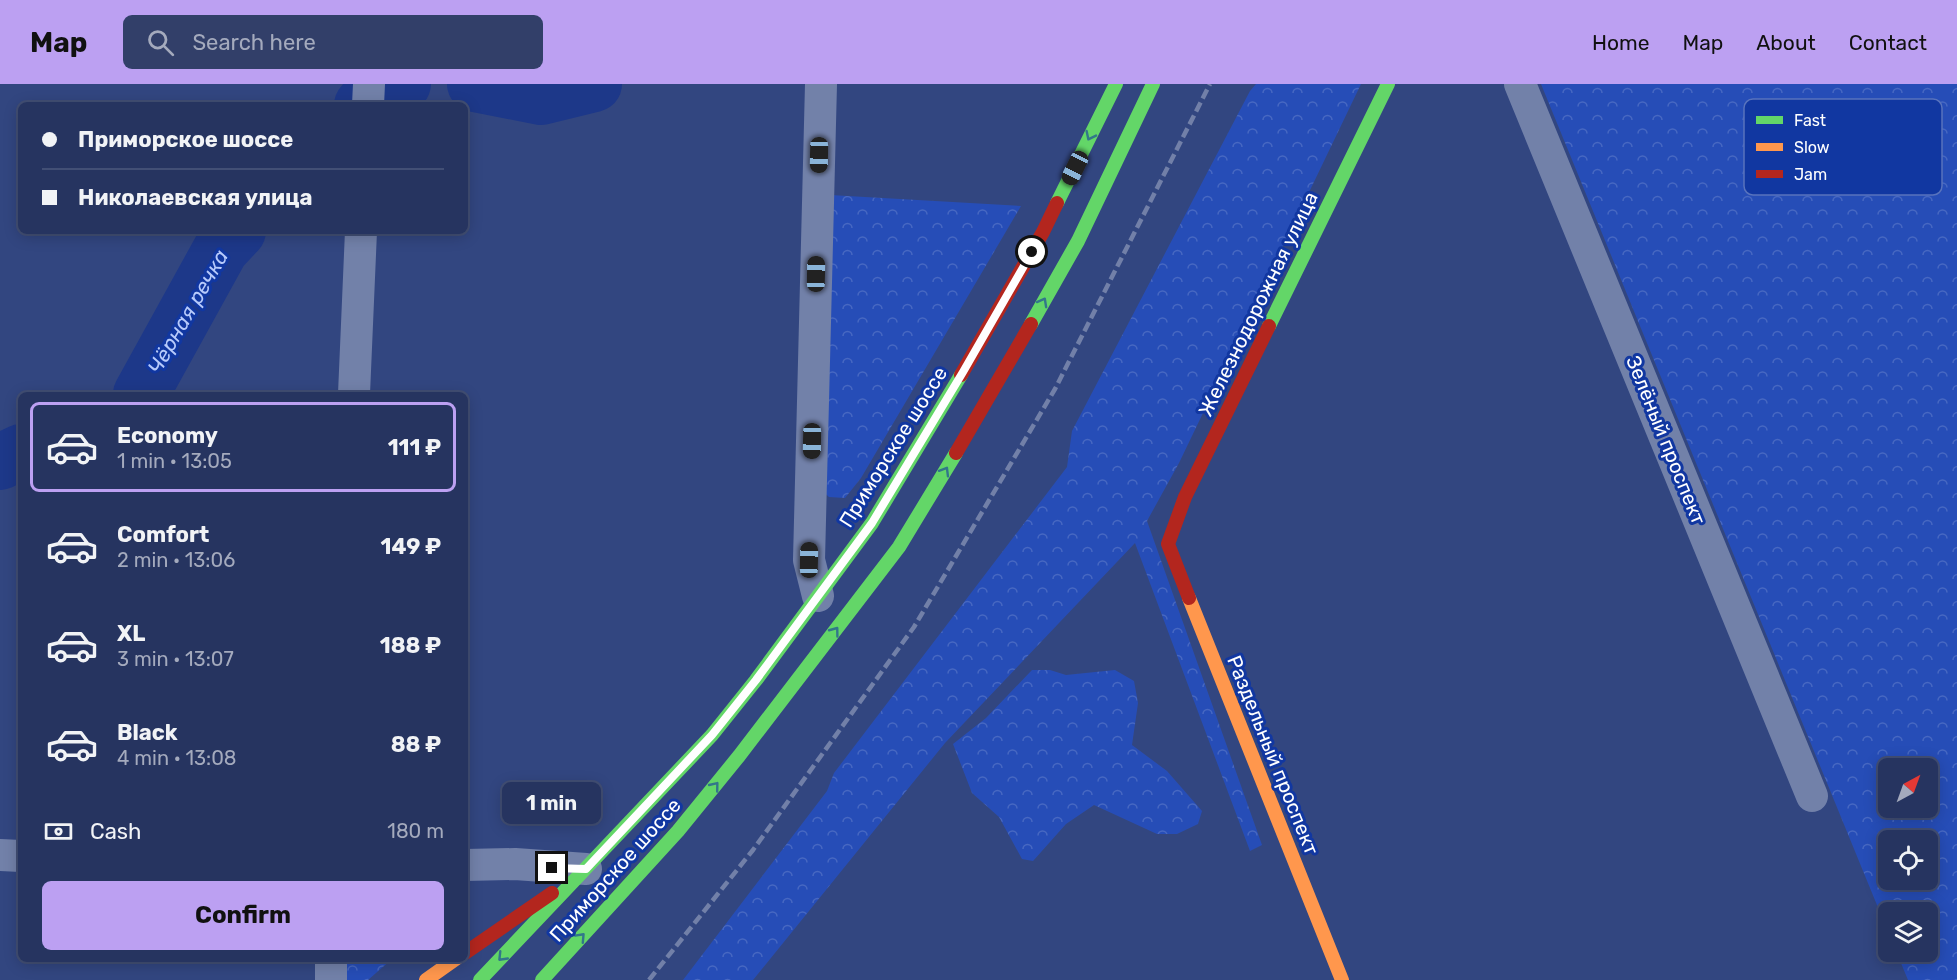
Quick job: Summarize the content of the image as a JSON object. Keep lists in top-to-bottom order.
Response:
{
  "streets": {
    "main road": ["Железнодорожная улица", "Приморское шоссе", "Раздельный проспект"],
    "street": ["Зелёный проспект"]
  },
  "crossings": [
    ["Железнодорожная улица", "Раздельный проспект"]
  ],
  "water": ["Чёрная речка"],
  "legend": ["Fast", "Slow", "Jam"],
  "north": "top right",
  "page": {
    "header": "Map",
    "search": "Search here",
    "nav": [
      "Home",
      "Map",
      "About",
      "Contact"
    ],
    "banner": ["Приморское шоссе", "Николаевская улица"],
    "list": [
      {
        "name": "Economy",
        "note": "1 min · 13:05",
        "value": "111 ₽"
      },
      {
        "name": "Comfort",
        "note": "2 min · 13:06",
        "value": "149 ₽"
      },
      {
        "name": "XL",
        "note": "3 min · 13:07",
        "value": "188 ₽"
      },
      {
        "name": "Black",
        "note": "4 min · 13:08",
        "value": "88 ₽"
      }
    ],
    "bubble": "1 min",
    "pay": ["Cash", "180 m"],
    "buttons": "Confirm"
  }
}
